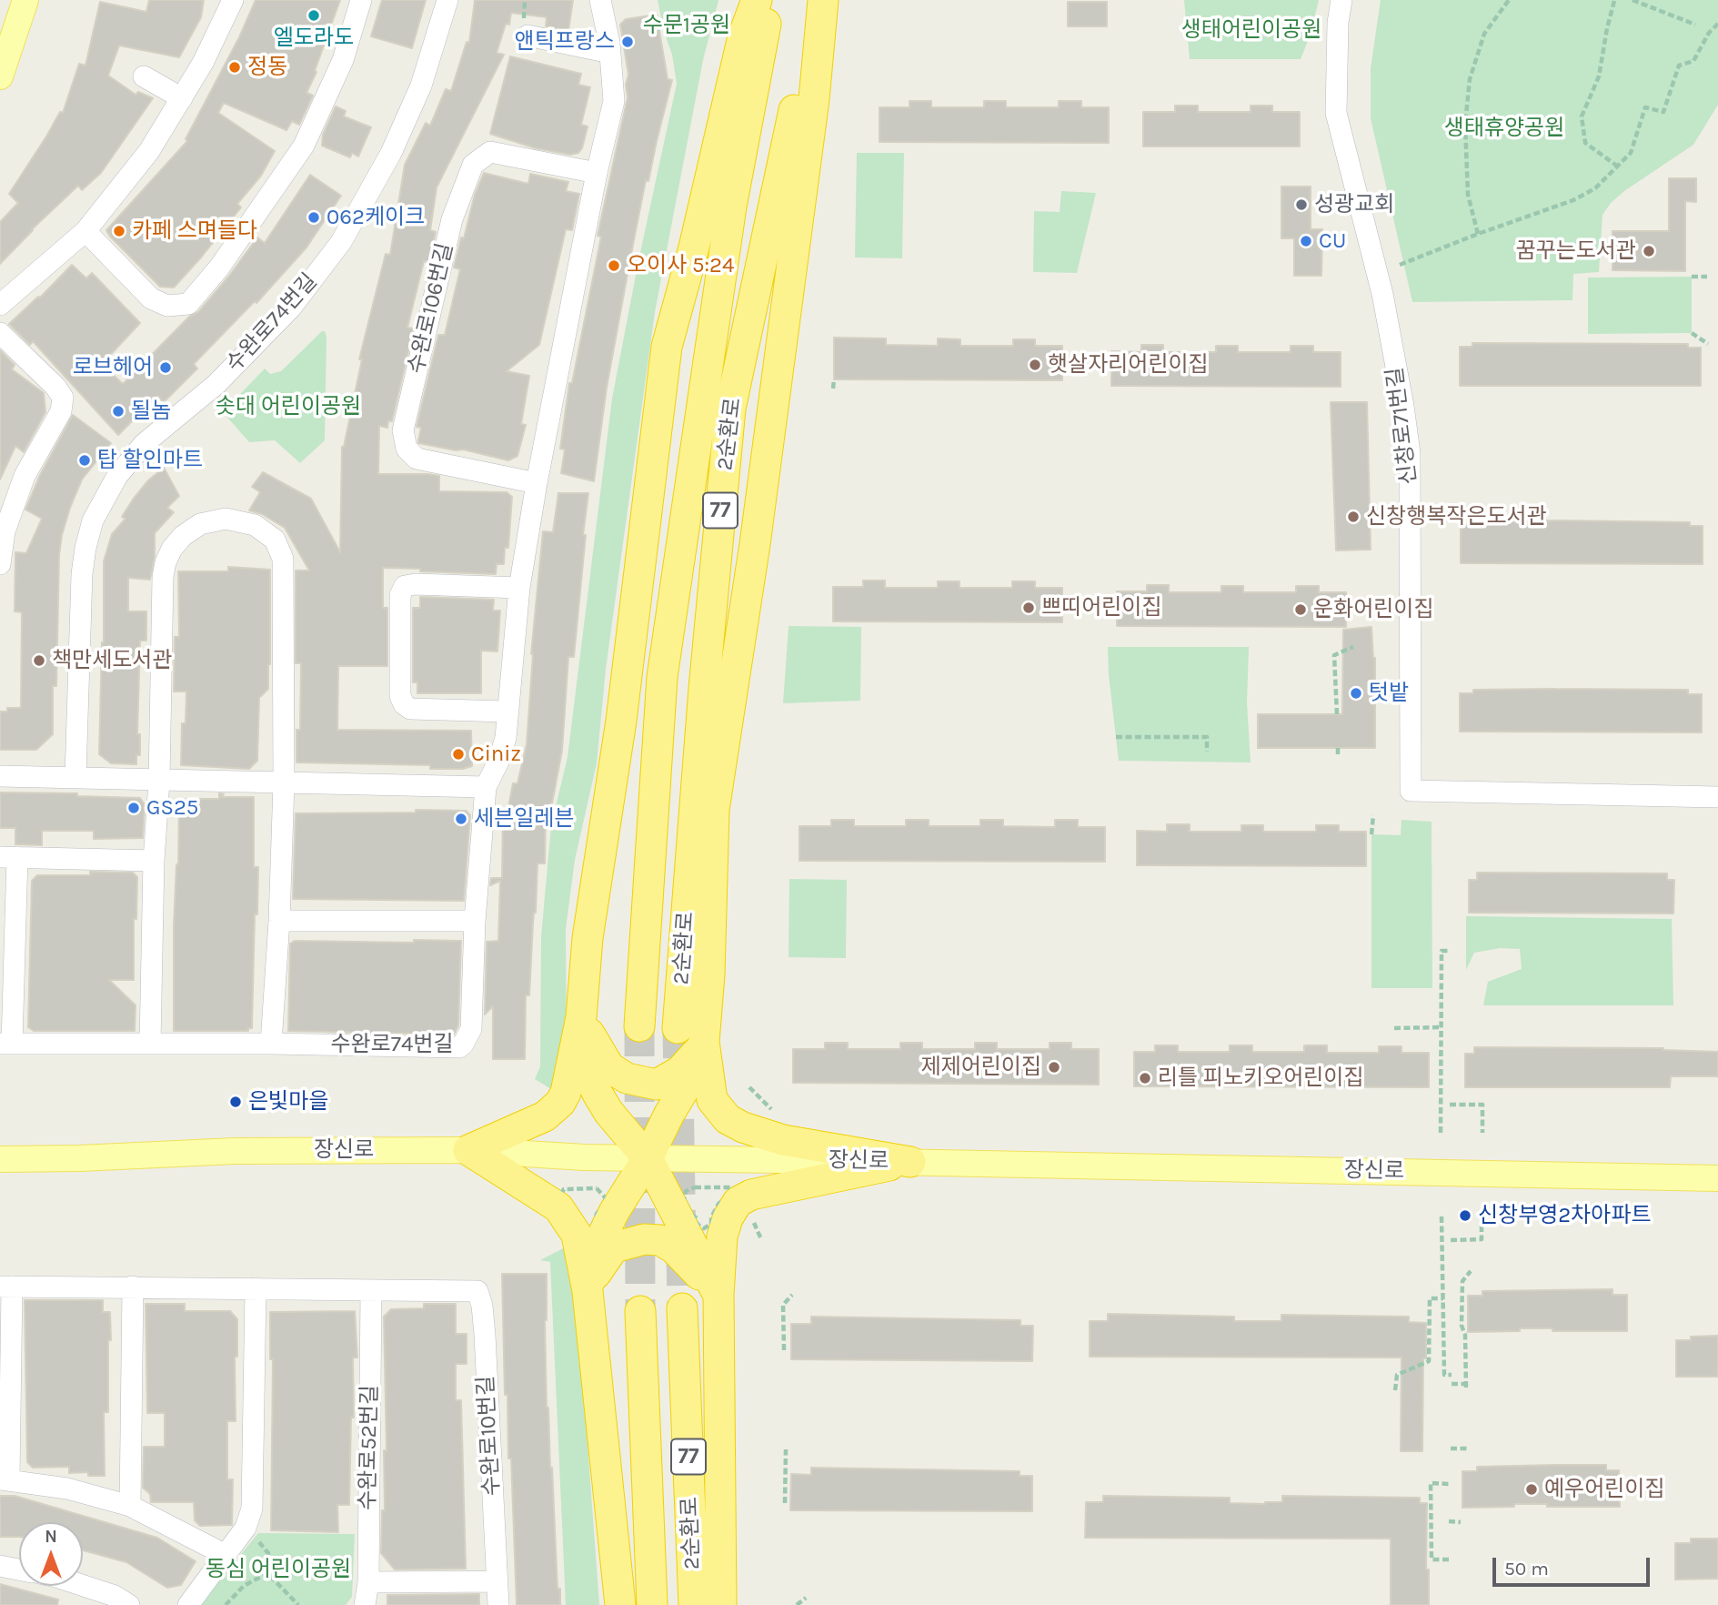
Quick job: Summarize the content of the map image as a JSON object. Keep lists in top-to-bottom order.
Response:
{
  "streets": {
    "highway": ["2순환로", "77"],
    "main road": ["장신로"],
    "street": [
      "수완로106번길",
      "수완로74번길",
      "신창로71번길",
      "수완로10번길",
      "수완로52번길"
    ]
  },
  "crossings": [
    ["수완로10번길", "수완로52번길"]
  ],
  "parks": [
    "수문1공원",
    "생태어린이공원",
    "생태휴양공원",
    "솟대 어린이공원",
    "동심 어린이공원"
  ],
  "places": [
    "엘도라도",
    "앤틱프랑스",
    "정동",
    "성광교회",
    "062케이크",
    "카페 스며들다",
    "CU",
    "꿈꾸는도서관",
    "오이사 5:24",
    "햇살자리어린이집",
    "로브헤어",
    "될놈",
    "탑 할인마트",
    "신창행복작은도서관",
    "쁘띠어린이집",
    "운화어린이집",
    "책만세도서관",
    "텃밭",
    "Ciniz",
    "GS25",
    "세븐일레븐",
    "제제어린이집",
    "리틀 피노키오어린이집",
    "은빛마을",
    "신창부영2차아파트",
    "예우어린이집"
  ],
  "scale_bar": "50 m",
  "north": "top"
}
